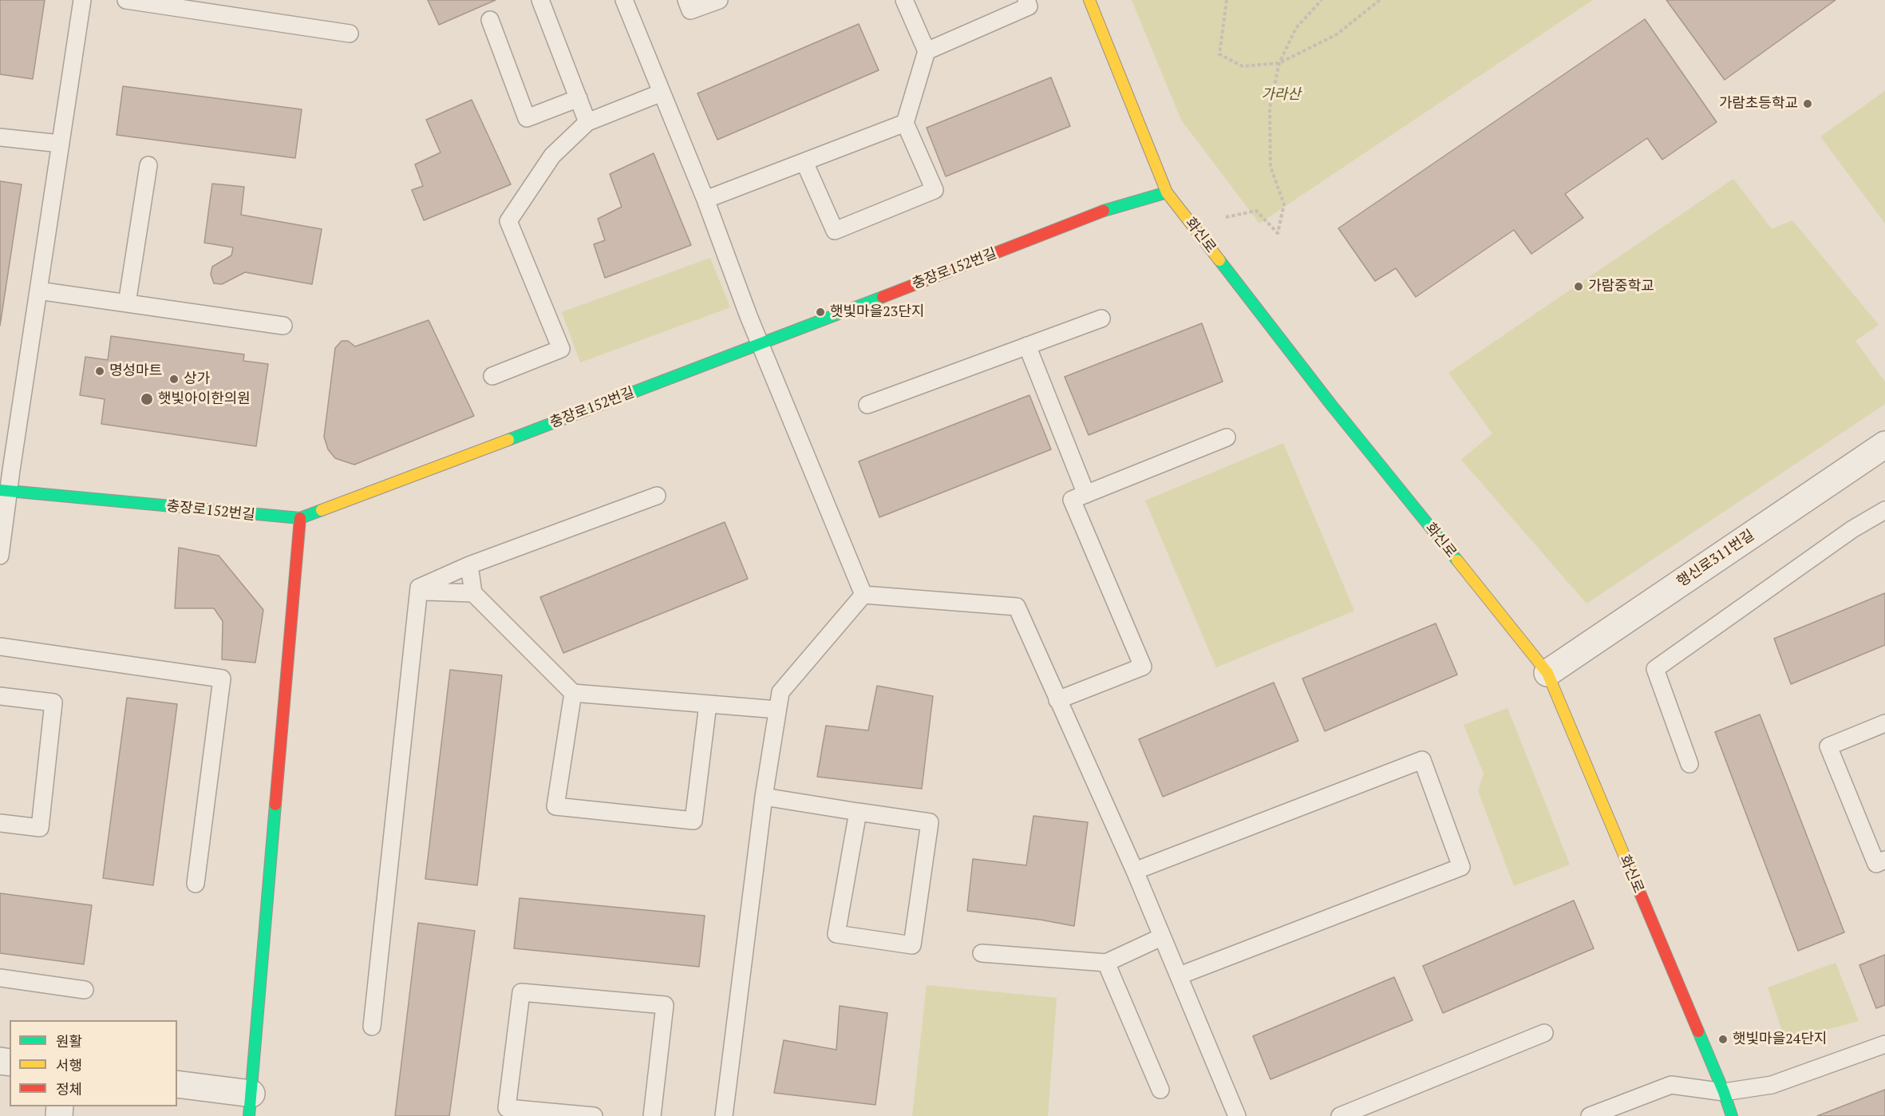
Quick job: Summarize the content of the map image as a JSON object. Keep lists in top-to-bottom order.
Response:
{
  "streets": {
    "street": ["화신로", "충장로152번길", "행신로311번길"]
  },
  "crossings": [
    ["화신로", "충장로152번길"],
    ["화신로", "행신로311번길"]
  ],
  "parks": ["가라산"],
  "places": [
    "가람초등학교",
    "가람중학교",
    "햇빛마을23단지",
    "명성마트",
    "상가",
    "햇빛아이한의원",
    "햇빛마을24단지"
  ],
  "legend": ["원활", "서행", "정체"]
}
